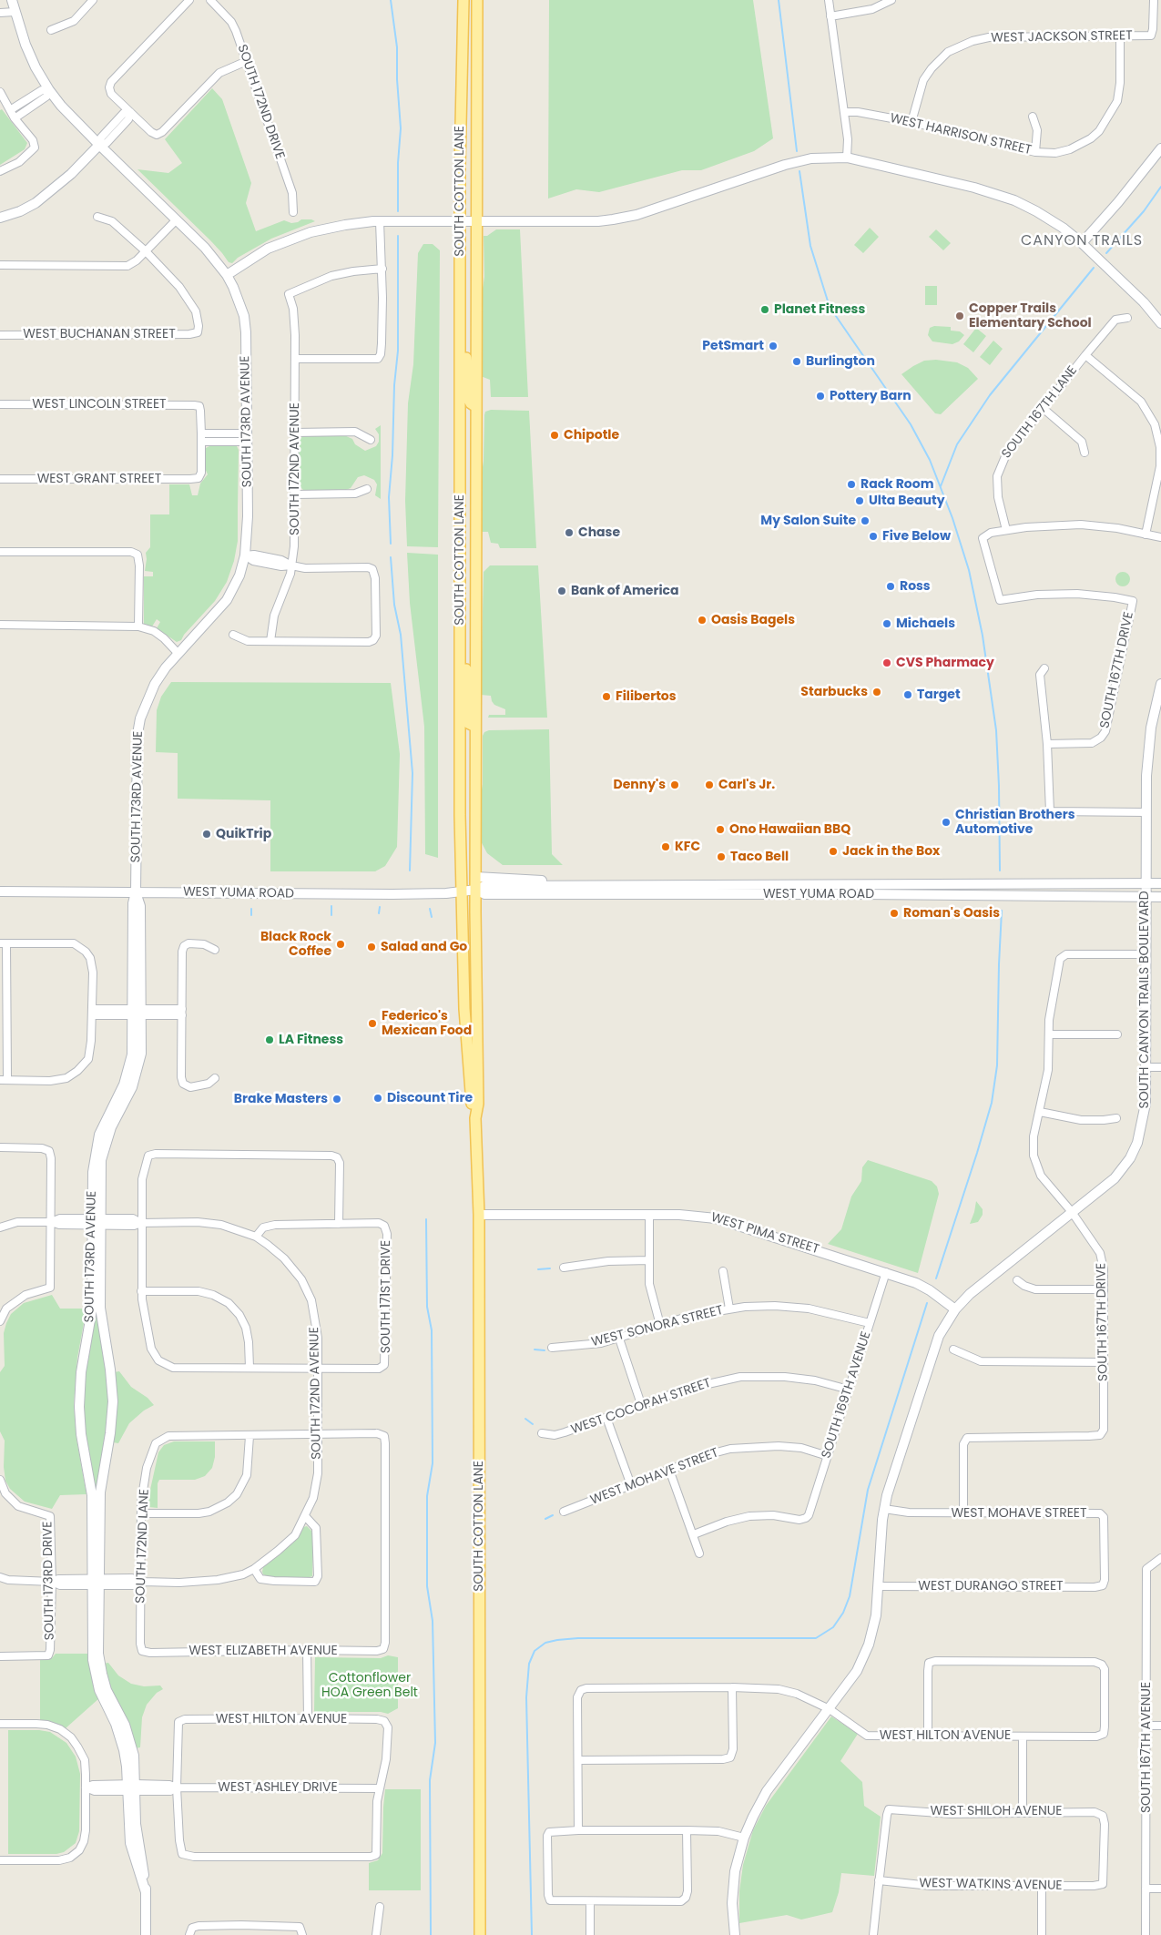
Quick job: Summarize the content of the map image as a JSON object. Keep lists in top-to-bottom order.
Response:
{
  "streets": {
    "main road": ["SOUTH COTTON LANE"],
    "street": [
      "WEST JACKSON STREET",
      "SOUTH 172ND DRIVE",
      "WEST HARRISON STREET",
      "WEST BUCHANAN STREET",
      "WEST LINCOLN STREET",
      "SOUTH 167TH LANE",
      "SOUTH 173RD AVENUE",
      "SOUTH 172ND AVENUE",
      "WEST GRANT STREET",
      "SOUTH 167TH DRIVE",
      "WEST YUMA ROAD",
      "SOUTH CANYON TRAILS BOULEVARD",
      "WEST PIMA STREET",
      "SOUTH 171ST DRIVE",
      "WEST SONORA STREET",
      "SOUTH 169TH AVENUE",
      "WEST COCOPAH STREET",
      "WEST MOHAVE STREET",
      "SOUTH 172ND LANE",
      "SOUTH 173RD DRIVE",
      "WEST DURANGO STREET",
      "WEST ELIZABETH AVENUE",
      "WEST HILTON AVENUE",
      "SOUTH 167TH AVENUE",
      "WEST ASHLEY DRIVE",
      "WEST SHILOH AVENUE",
      "WEST WATKINS AVENUE"
    ]
  },
  "crossings": [
    ["WEST JACKSON STREET", "WEST HARRISON STREET"],
    ["SOUTH COTTON LANE", "WEST YUMA ROAD"],
    ["SOUTH COTTON LANE", "WEST PIMA STREET"],
    ["SOUTH 167TH LANE", "SOUTH 167TH DRIVE"],
    ["SOUTH 173RD AVENUE", "WEST YUMA ROAD"],
    ["SOUTH 173RD AVENUE", "WEST ASHLEY DRIVE"],
    ["SOUTH 172ND AVENUE", "SOUTH 171ST DRIVE"],
    ["SOUTH 172ND AVENUE", "WEST ELIZABETH AVENUE"],
    ["SOUTH 167TH DRIVE", "SOUTH CANYON TRAILS BOULEVARD"],
    ["SOUTH 167TH DRIVE", "WEST MOHAVE STREET"],
    ["WEST YUMA ROAD", "SOUTH CANYON TRAILS BOULEVARD"],
    ["SOUTH CANYON TRAILS BOULEVARD", "WEST PIMA STREET"],
    ["SOUTH CANYON TRAILS BOULEVARD", "WEST MOHAVE STREET"],
    ["SOUTH CANYON TRAILS BOULEVARD", "WEST DURANGO STREET"],
    ["SOUTH CANYON TRAILS BOULEVARD", "WEST HILTON AVENUE"],
    ["WEST PIMA STREET", "SOUTH 169TH AVENUE"],
    ["WEST SONORA STREET", "SOUTH 169TH AVENUE"],
    ["SOUTH 169TH AVENUE", "WEST COCOPAH STREET"],
    ["SOUTH 169TH AVENUE", "WEST MOHAVE STREET"],
    ["WEST MOHAVE STREET", "WEST DURANGO STREET"],
    ["SOUTH 172ND LANE", "WEST ELIZABETH AVENUE"],
    ["WEST HILTON AVENUE", "WEST ASHLEY DRIVE"],
    ["WEST SHILOH AVENUE", "WEST WATKINS AVENUE"]
  ],
  "districts": ["CANYON TRAILS"],
  "parks": ["Cottonflower HOA Green Belt"],
  "places": [
    "Planet Fitness",
    "Copper Trails Elementary School",
    "PetSmart",
    "Burlington",
    "Pottery Barn",
    "Chipotle",
    "Rack Room",
    "Ulta Beauty",
    "My Salon Suite",
    "Chase",
    "Five Below",
    "Ross",
    "Bank of America",
    "Oasis Bagels",
    "Michaels",
    "CVS Pharmacy",
    "Starbucks",
    "Target",
    "Filibertos",
    "Denny's",
    "Carl's Jr.",
    "Christian Brothers Automotive",
    "Ono Hawaiian BBQ",
    "QuikTrip",
    "KFC",
    "Jack in the Box",
    "Taco Bell",
    "Roman's Oasis",
    "Black Rock Coffee",
    "Salad and Go",
    "Federico's Mexican Food",
    "LA Fitness",
    "Discount Tire",
    "Brake Masters"
  ]
}
